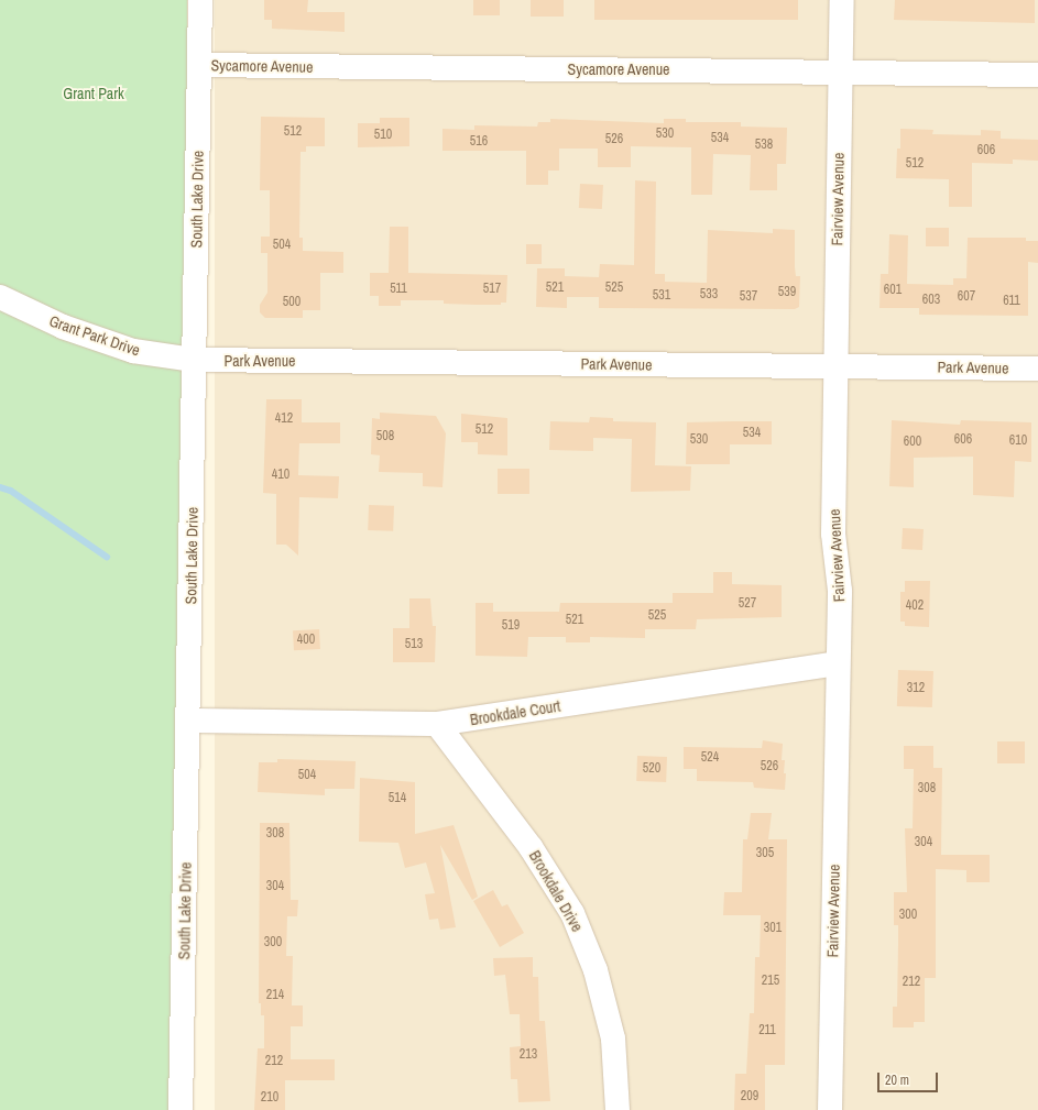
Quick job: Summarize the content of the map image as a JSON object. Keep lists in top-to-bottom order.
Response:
{
  "streets": {
    "street": [
      "Sycamore Avenue",
      "South Lake Drive",
      "Fairview Avenue",
      "Grant Park Drive",
      "Park Avenue",
      "Brookdale Court",
      "Brookdale Drive"
    ]
  },
  "crossings": [
    ["Sycamore Avenue", "South Lake Drive"],
    ["Sycamore Avenue", "Fairview Avenue"],
    ["South Lake Drive", "Grant Park Drive"],
    ["South Lake Drive", "Park Avenue"],
    ["South Lake Drive", "Brookdale Court"],
    ["Fairview Avenue", "Park Avenue"],
    ["Fairview Avenue", "Brookdale Court"],
    ["Grant Park Drive", "Park Avenue"],
    ["Brookdale Court", "Brookdale Drive"]
  ],
  "parks": ["Grant Park"],
  "house_numbers": [
    "512",
    "530",
    "510",
    "534",
    "526",
    "516",
    "538",
    "606",
    "512",
    "504",
    "521",
    "525",
    "511",
    "517",
    "601",
    "539",
    "533",
    "531",
    "537",
    "607",
    "603",
    "611",
    "500",
    "412",
    "512",
    "534",
    "508",
    "530",
    "606",
    "610",
    "600",
    "410",
    "527",
    "402",
    "525",
    "521",
    "519",
    "400",
    "513",
    "312",
    "524",
    "526",
    "520",
    "504",
    "308",
    "514",
    "308",
    "304",
    "305",
    "304",
    "300",
    "301",
    "300",
    "215",
    "212",
    "214",
    "211",
    "213",
    "212",
    "209",
    "210"
  ],
  "scale_bar": "20 m"
}
